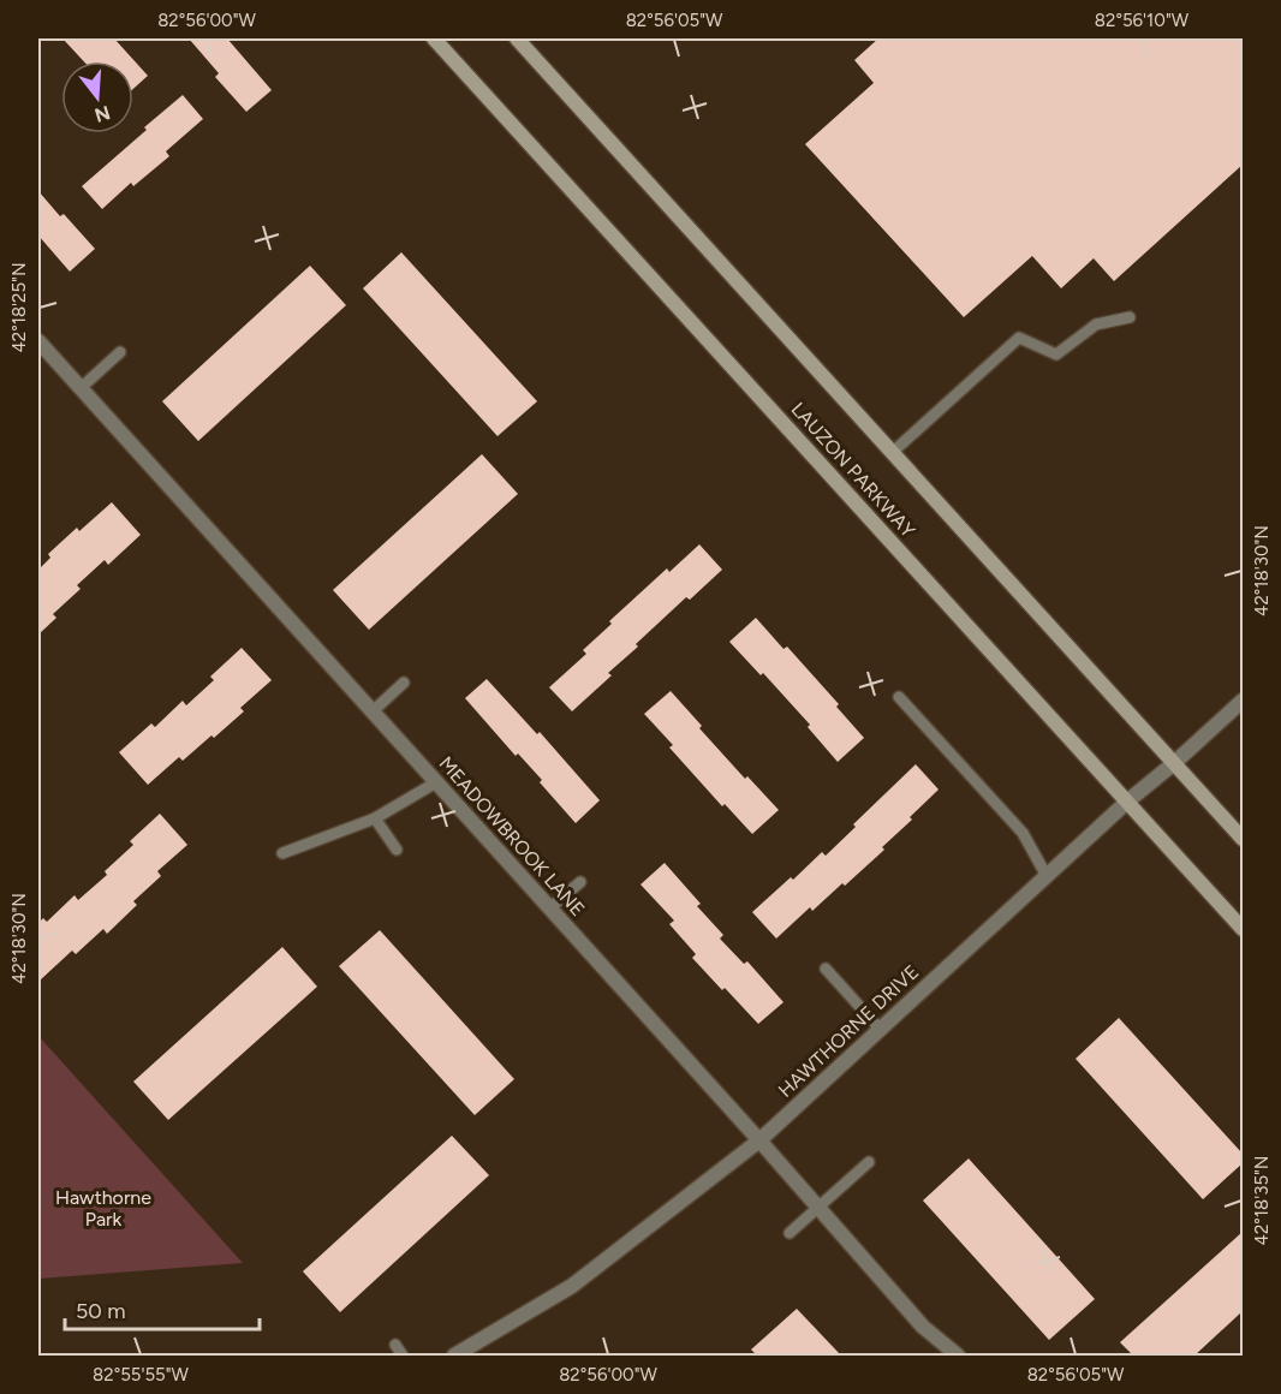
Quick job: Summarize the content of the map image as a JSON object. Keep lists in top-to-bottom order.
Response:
{
  "streets": {
    "main road": ["LAUZON PARKWAY"],
    "street": ["MEADOWBROOK LANE", "HAWTHORNE DRIVE"]
  },
  "crossings": [
    ["LAUZON PARKWAY", "HAWTHORNE DRIVE"],
    ["MEADOWBROOK LANE", "HAWTHORNE DRIVE"]
  ],
  "parks": ["Hawthorne Park"],
  "scale_bar": "50 m",
  "north": "bottom",
  "coordinates": [
    "82°56'00\"W",
    "82°56'05\"W",
    "82°56'10\"W",
    "42°18'25\"N",
    "42°18'30\"N",
    "42°18'35\"N",
    "82°55'55\"W"
  ]
}
